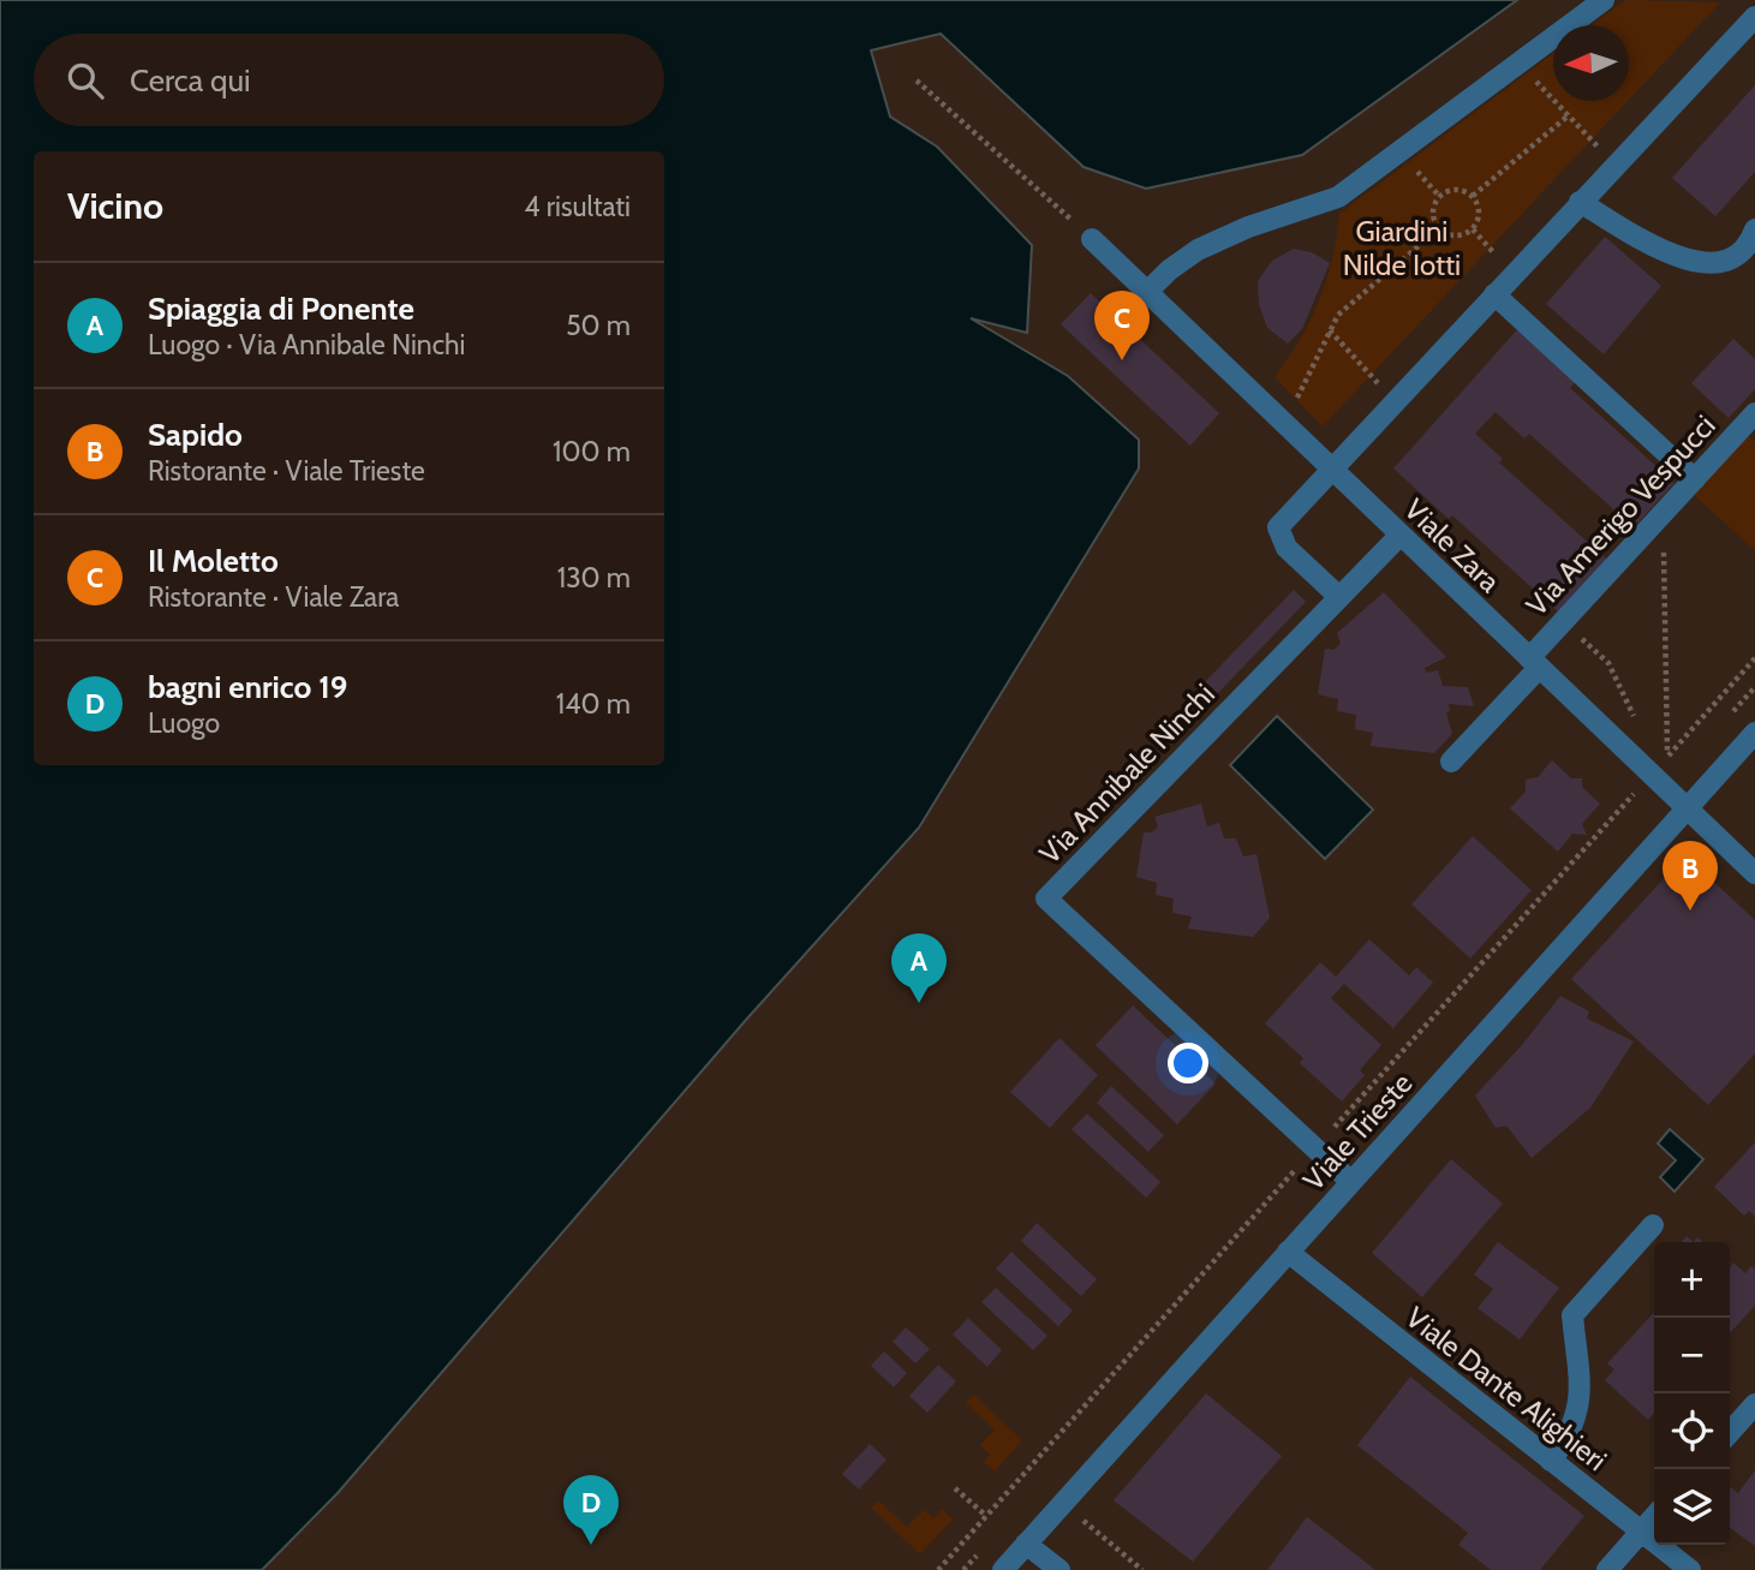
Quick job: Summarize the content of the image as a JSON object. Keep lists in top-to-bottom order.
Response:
{
  "streets": {
    "street": [
      "Via Amerigo Vespucci",
      "Viale Zara",
      "Via Annibale Ninchi",
      "Viale Trieste",
      "Viale Dante Alighieri"
    ]
  },
  "crossings": [
    ["Via Amerigo Vespucci", "Viale Zara"],
    ["Viale Zara", "Via Annibale Ninchi"],
    ["Viale Zara", "Viale Trieste"],
    ["Via Annibale Ninchi", "Viale Trieste"],
    ["Viale Trieste", "Viale Dante Alighieri"]
  ],
  "parks": ["Giardini Nilde Iotti"],
  "north": "left",
  "page": {
    "search": "Cerca qui",
    "heading": ["Vicino", "4 risultati"],
    "list": [
      {
        "mark": "A",
        "name": "Spiaggia di Ponente",
        "note": "Luogo · Via Annibale Ninchi",
        "value": "50 m"
      },
      {
        "mark": "B",
        "name": "Sapido",
        "note": "Ristorante · Viale Trieste",
        "value": "100 m"
      },
      {
        "mark": "C",
        "name": "Il Moletto",
        "note": "Ristorante · Viale Zara",
        "value": "130 m"
      },
      {
        "mark": "D",
        "name": "bagni enrico 19",
        "note": "Luogo",
        "value": "140 m"
      }
    ],
    "pins": [
      "C",
      "B",
      "A",
      "D"
    ],
    "map_buttons": ["+", "−"]
  }
}
